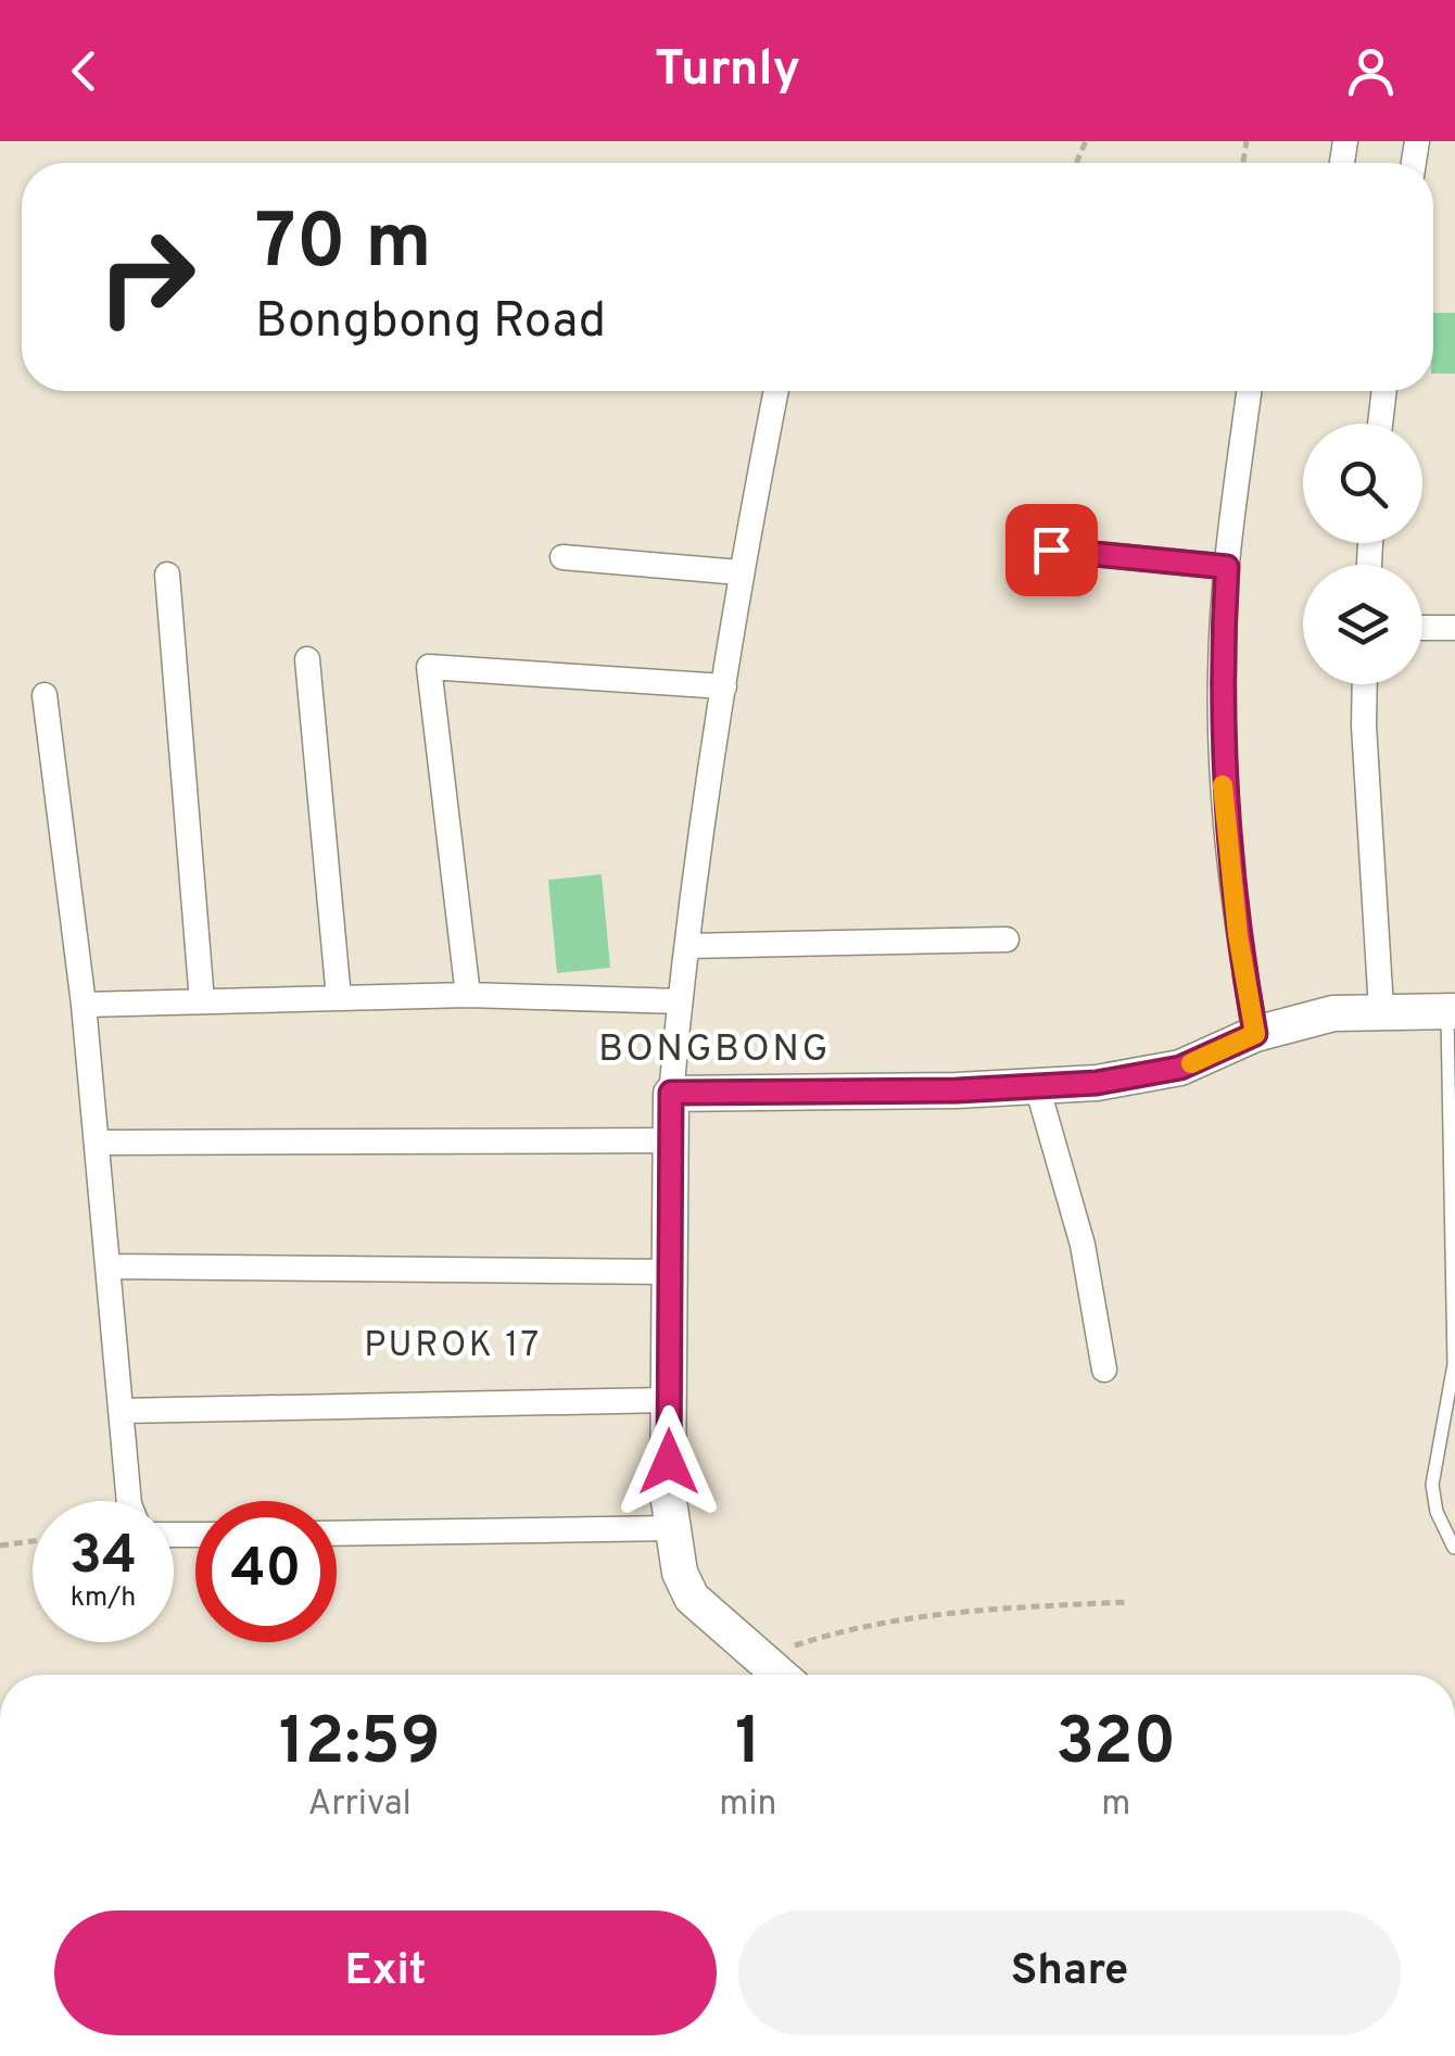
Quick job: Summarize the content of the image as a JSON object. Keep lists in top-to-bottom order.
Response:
{
  "districts": ["BONGBONG", "PUROK 17"],
  "page": {
    "header": "Turnly",
    "turn": ["70 m", "Bongbong Road"],
    "speed": "34 km/h",
    "limit": "40",
    "eta": [
      "12:59",
      "Arrival",
      "1",
      "min",
      "320",
      "m"
    ],
    "buttons": ["Exit", "Share"]
  }
}
